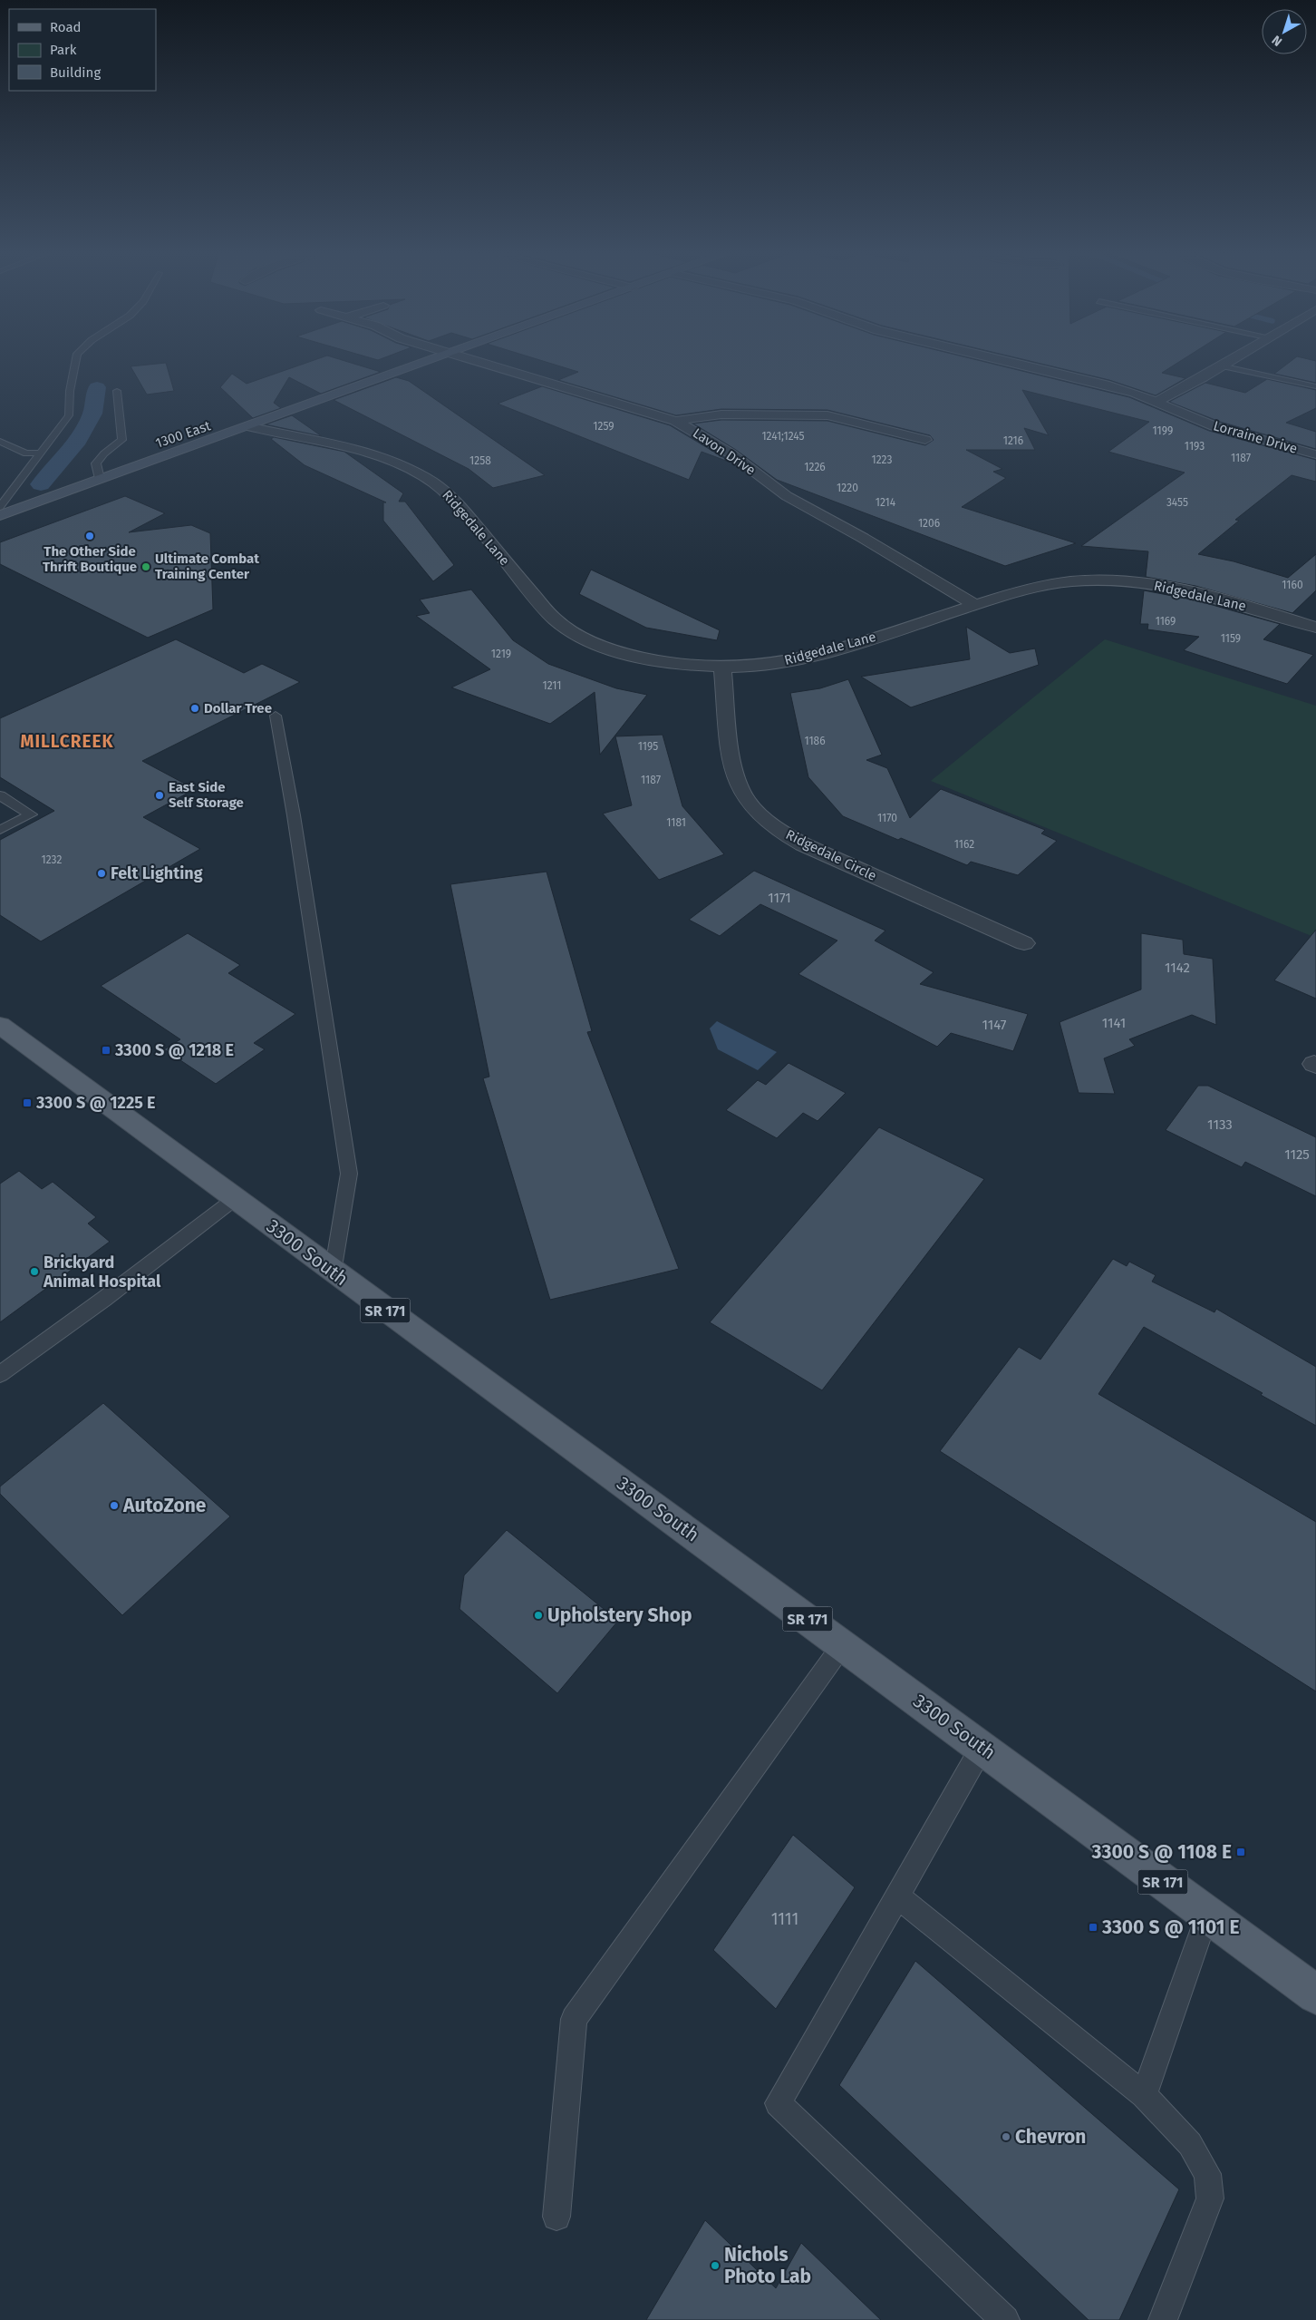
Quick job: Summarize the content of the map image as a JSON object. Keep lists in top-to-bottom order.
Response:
{
  "streets": {
    "main road": ["1300 East", "3300 South", "SR 171"],
    "street": [
      "Lorraine Drive",
      "Lavon Drive",
      "Ridgedale Lane",
      "Ridgedale Circle"
    ]
  },
  "crossings": [
    ["1300 East", "Ridgedale Lane"],
    ["Lavon Drive", "Ridgedale Lane"],
    ["Ridgedale Lane", "Ridgedale Circle"]
  ],
  "districts": ["MILLCREEK"],
  "places": {
    "other": [
      "The Other Side Thrift Boutique",
      "Ultimate Combat Training Center",
      "Dollar Tree",
      "East Side Self Storage",
      "Felt Lighting",
      "Brickyard Animal Hospital",
      "AutoZone",
      "Upholstery Shop",
      "Chevron",
      "Nichols Photo Lab"
    ],
    "transit": [
      "3300 S @ 1218 E",
      "3300 S @ 1225 E",
      "3300 S @ 1108 E",
      "3300 S @ 1101 E"
    ]
  },
  "house_numbers": [
    "1259",
    "1199",
    "1241;1245",
    "1216",
    "1193",
    "1187",
    "1223",
    "1258",
    "1226",
    "1220",
    "1214",
    "3455",
    "1206",
    "1160",
    "1169",
    "1159",
    "1219",
    "1211",
    "1186",
    "1195",
    "1187",
    "1170",
    "1181",
    "1162",
    "1232",
    "1171",
    "1142",
    "1141",
    "1147",
    "1133",
    "1125",
    "1111"
  ],
  "legend": ["Road", "Park", "Building"],
  "north": "bottom left"
}
